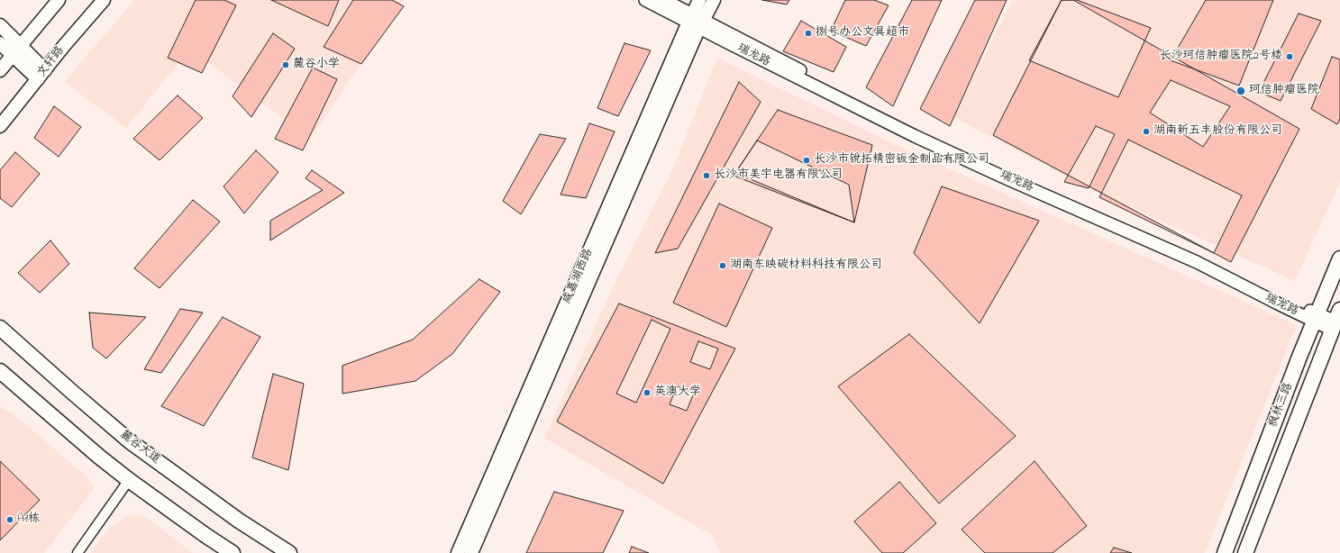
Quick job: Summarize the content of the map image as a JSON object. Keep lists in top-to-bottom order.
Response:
{
  "streets": {
    "main road": [
      "文轩路",
      "咸嘉湖西路",
      "枫林三路",
      "麓谷大道"
    ],
    "street": ["瑞龙路"]
  },
  "crossings": [
    ["瑞龙路", "咸嘉湖西路"],
    ["瑞龙路", "枫林三路"]
  ],
  "places": [
    "捌号办公文具超市",
    "长沙珂信肿瘤医院2号楼",
    "麓谷小学",
    "珂信肿瘤医院",
    "湖南新五丰股份有限公司",
    "长沙市锐拓精密钣金制品有限公司",
    "长沙市美宇电器有限公司",
    "湖南东映碳材料科技有限公司",
    "英澳大学",
    "A1栋"
  ]
}
